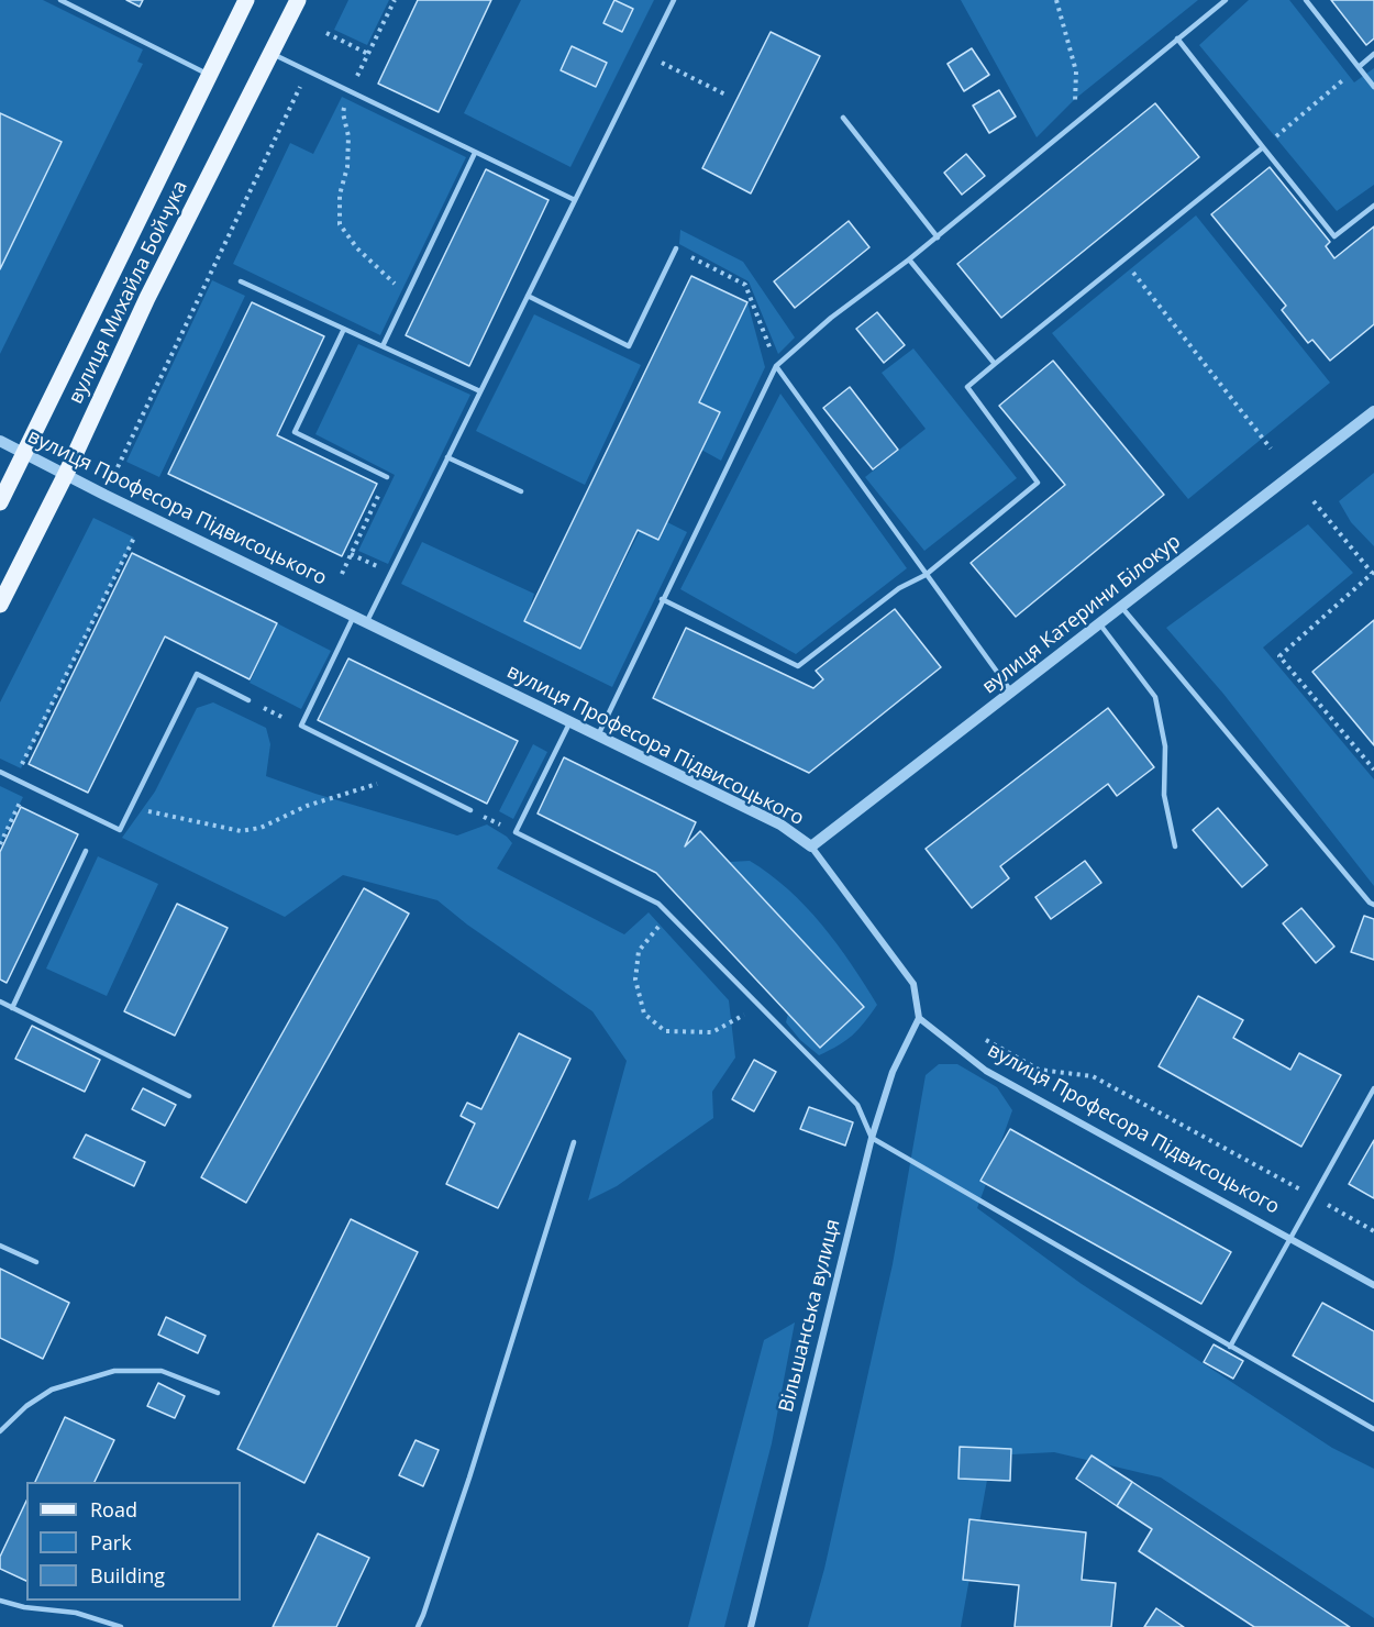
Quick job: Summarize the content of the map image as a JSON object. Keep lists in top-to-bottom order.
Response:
{
  "streets": {
    "main road": ["вулиця Михайла Бойчука"],
    "street": ["вулиця Професора Підвисоцького", "вулиця Катерини Білокур", "Вільшанська вулиця"]
  },
  "crossings": [
    ["вулиця Михайла Бойчука", "вулиця Професора Підвисоцького"],
    ["вулиця Професора Підвисоцького", "вулиця Катерини Білокур"],
    ["вулиця Професора Підвисоцького", "Вільшанська вулиця"]
  ],
  "legend": ["Road", "Park", "Building"]
}
